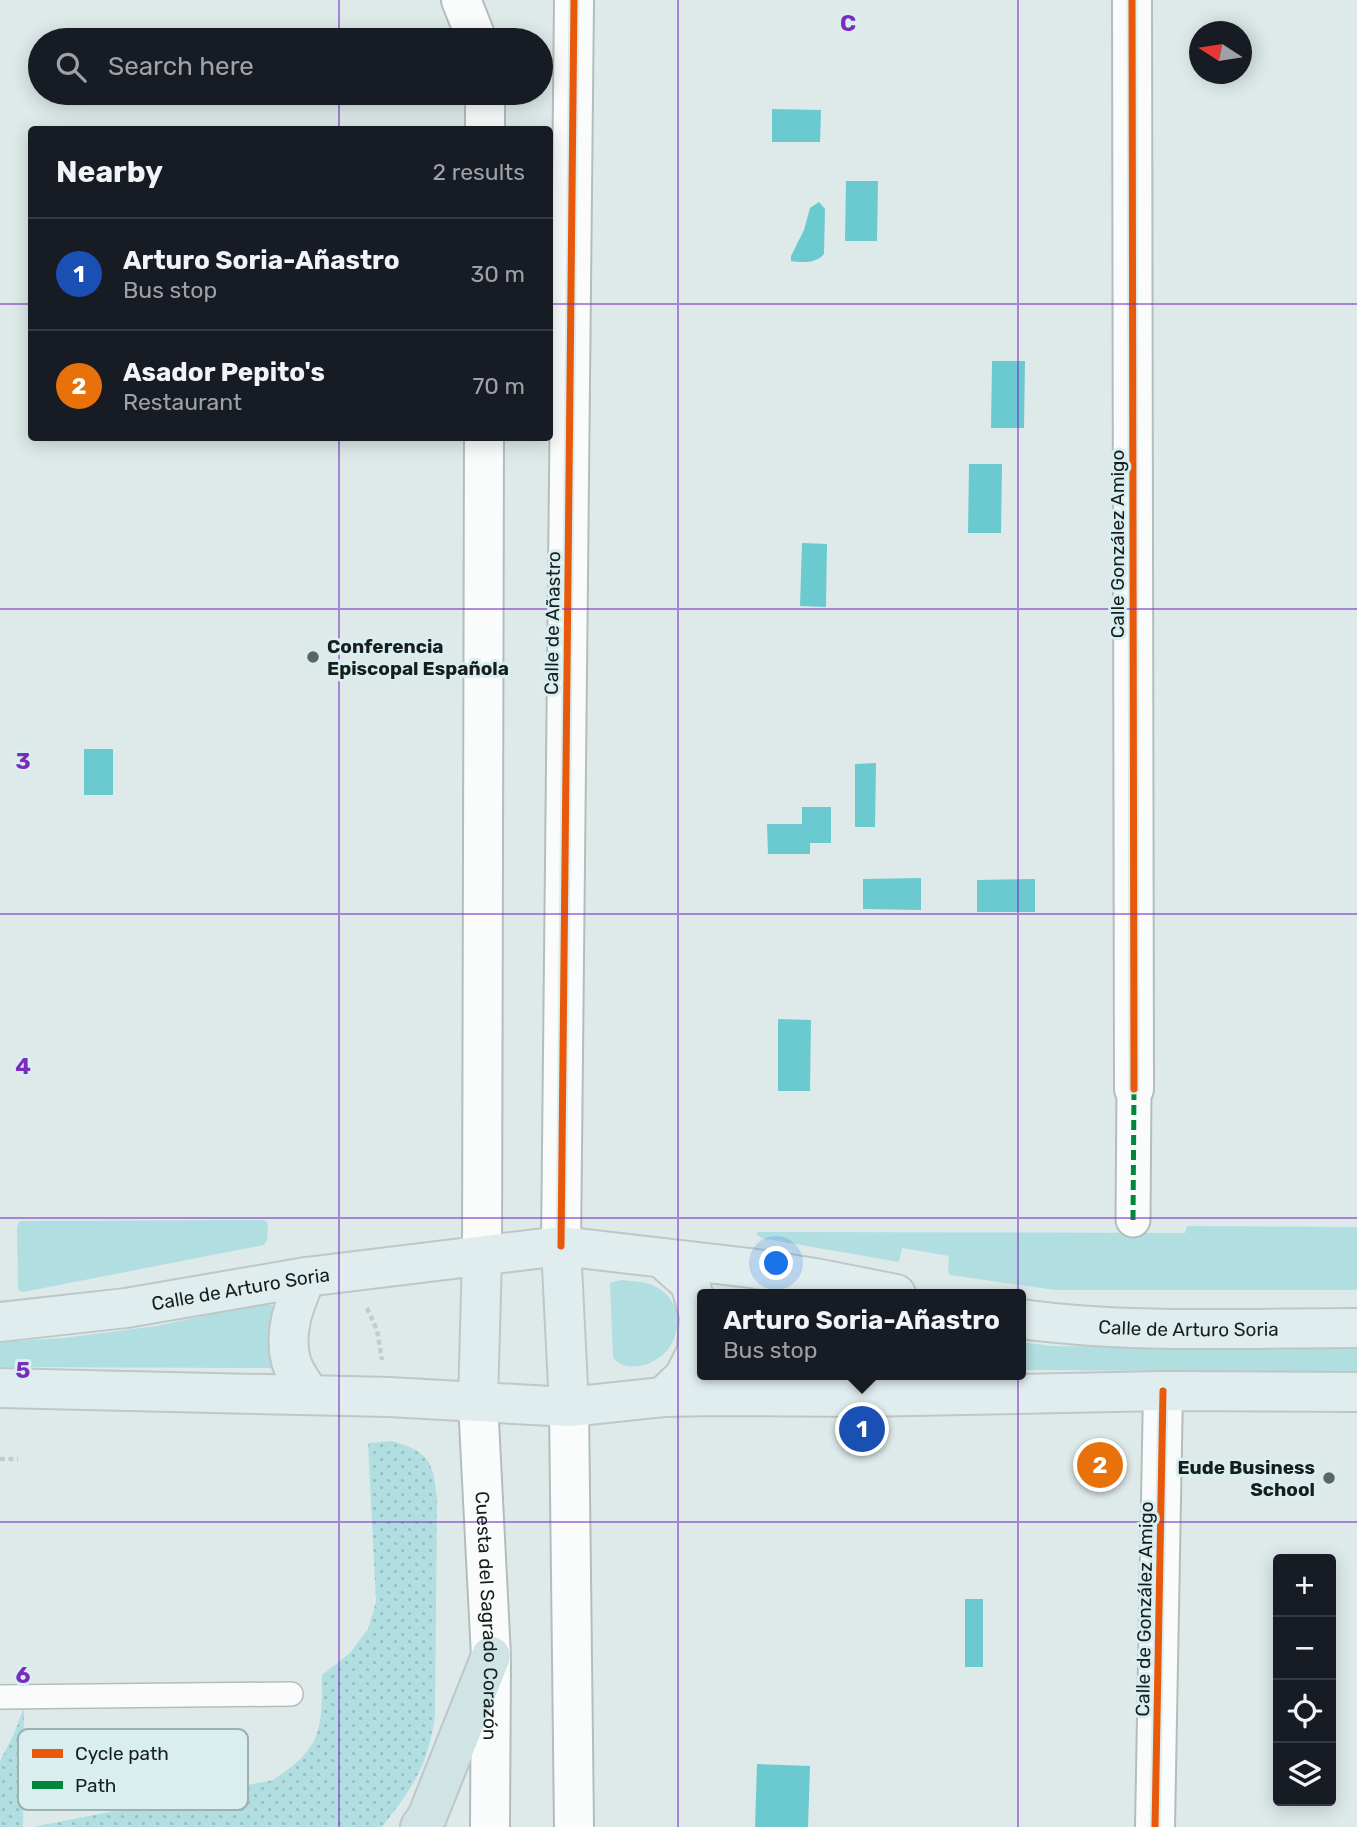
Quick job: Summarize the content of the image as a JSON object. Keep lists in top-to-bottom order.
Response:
{
  "streets": {
    "main road": ["Calle de Arturo Soria"],
    "street": [
      "Calle González Amigo",
      "Calle de Añastro",
      "Calle de González Amigo",
      "Cuesta del Sagrado Corazón"
    ]
  },
  "crossings": [
    ["Calle de Añastro", "Calle de Arturo Soria"]
  ],
  "places": ["Conferencia Episcopal Española", "Eude Business School"],
  "legend": ["Cycle path", "Path"],
  "north": "left",
  "page": {
    "search": "Search here",
    "heading": ["Nearby", "2 results"],
    "list": [
      {
        "mark": "1",
        "name": "Arturo Soria-Añastro",
        "note": "Bus stop",
        "value": "30 m"
      },
      {
        "mark": "2",
        "name": "Asador Pepito's",
        "note": "Restaurant",
        "value": "70 m"
      }
    ],
    "popup": ["Arturo Soria-Añastro", "Bus stop"],
    "pins": ["1", "2"],
    "map_buttons": ["+", "−"]
  },
  "grid": {
    "columns": ["C"],
    "rows": [
      "3",
      "4",
      "5",
      "6"
    ]
  }
}
